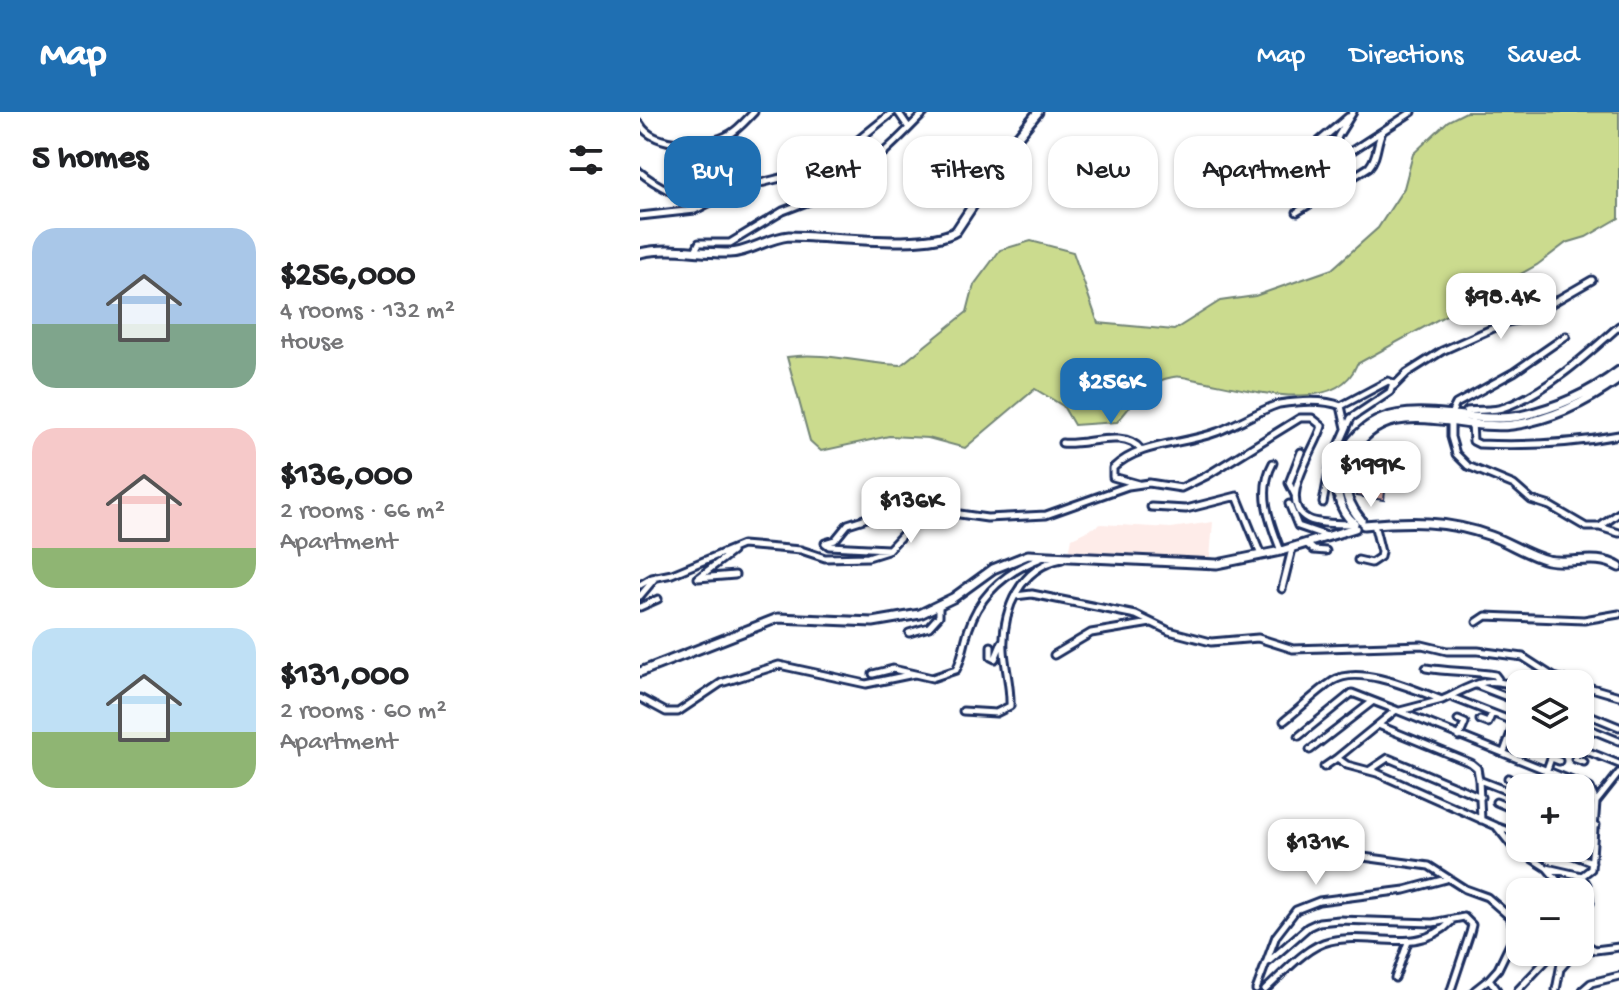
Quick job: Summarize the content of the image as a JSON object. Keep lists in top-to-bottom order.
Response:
{
  "page": {
    "header": "Map",
    "nav": ["Map", "Directions", "Saved"],
    "heading": "5 homes",
    "chip": [
      "Buy",
      "Rent",
      "Filters",
      "New",
      "Apartment"
    ],
    "list": [
      {
        "name": "$256,000",
        "note": "4 rooms · 132 m² · House"
      },
      {
        "name": "$136,000",
        "note": "2 rooms · 66 m² · Apartment"
      },
      {
        "name": "$131,000",
        "note": "2 rooms · 60 m² · Apartment"
      }
    ],
    "price": [
      "$98.4K",
      "$256K",
      "$199K",
      "$136K",
      "$131K"
    ],
    "map_buttons": ["+", "−"]
  }
}
